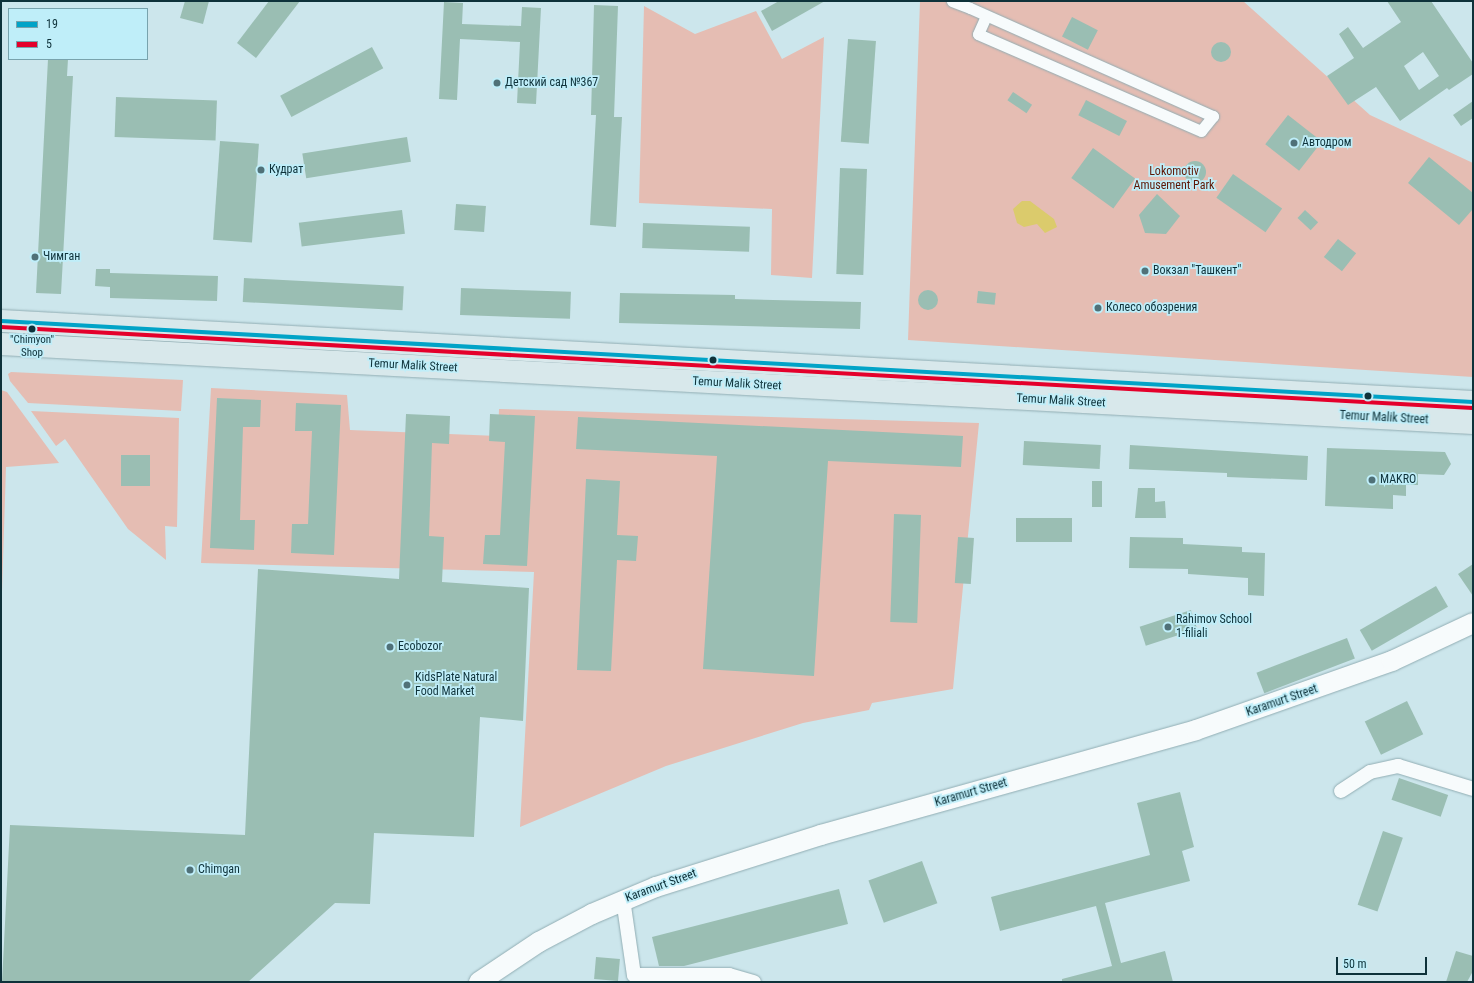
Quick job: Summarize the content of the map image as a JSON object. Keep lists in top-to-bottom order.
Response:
{
  "streets": {
    "highway": ["Temur Malik Street"],
    "main road": ["Karamurt Street"]
  },
  "parks": ["Lokomotiv Amusement Park"],
  "places": [
    "Детский сад №367",
    "Автодром",
    "Кудрат",
    "Чимган",
    "Вокзал \"Ташкент\"",
    "Колесо обозрения",
    "\"Chimyon\" Shop",
    "MAKRO",
    "Rahimov School 1-filiali",
    "Ecobozor",
    "KidsPlate Natural Food Market",
    "Chimgan"
  ],
  "lines": ["transit line 19", "transit line 5"],
  "legend": ["19", "5"],
  "scale_bar": "50 m"
}
